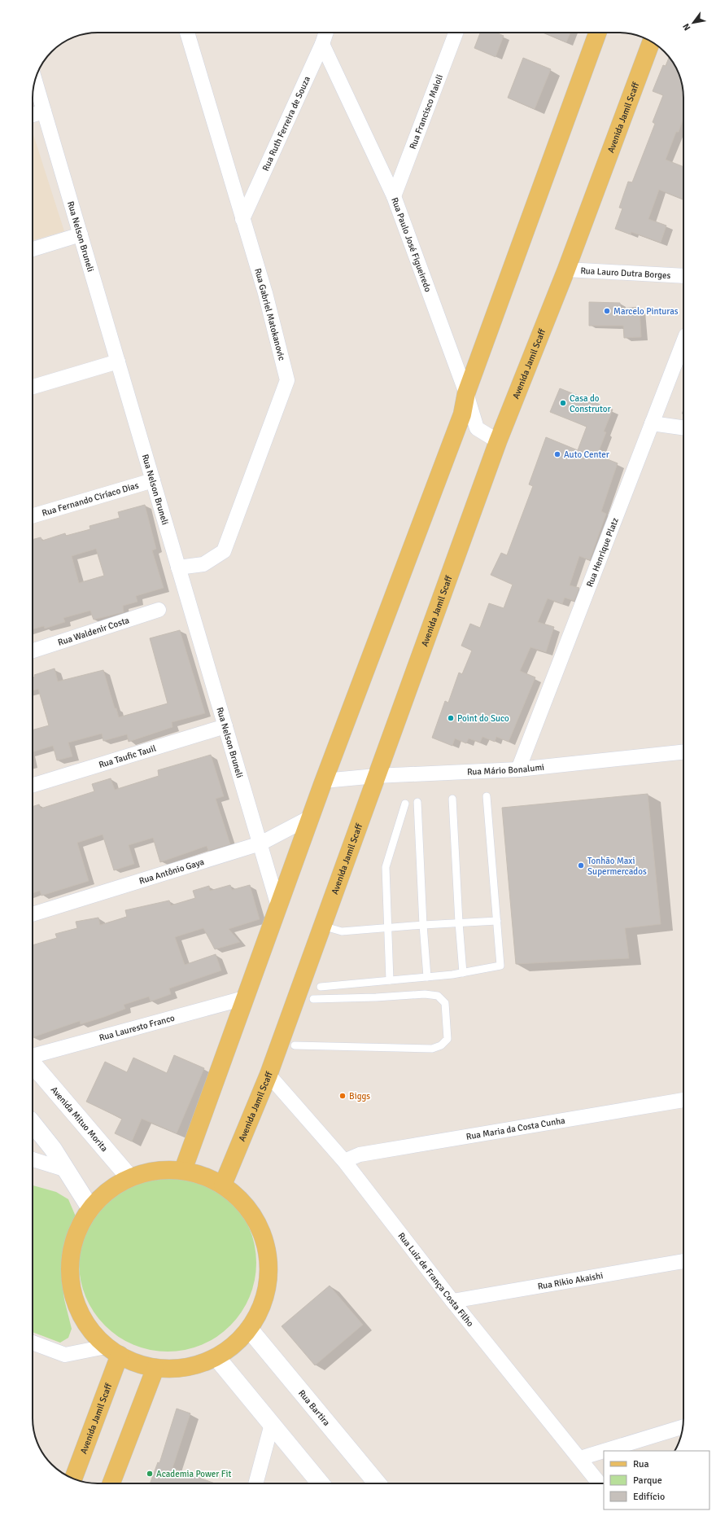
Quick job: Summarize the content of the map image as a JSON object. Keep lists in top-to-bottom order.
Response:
{
  "streets": {
    "main road": ["Avenida Jamil Scaff"],
    "street": [
      "Rua Francisco Maioli",
      "Rua Ruth Ferreira de Souza",
      "Rua Nelson Bruneli",
      "Rua Paulo José Figueiredo",
      "Rua Lauro Dutra Borges",
      "Rua Gabriel Matokanovic",
      "Rua Fernando Ciríaco Dias",
      "Rua Henrique Platz",
      "Rua Waldenir Costa",
      "Rua Taufic Tauil",
      "Rua Mário Bonalumi",
      "Rua Antônio Gaya",
      "Rua Lauresto Franco",
      "Avenida Mituo Morita",
      "Rua Maria da Costa Cunha",
      "Rua Luiz de França Costa Filho",
      "Rua Rikio Akaishi",
      "Rua Bartira"
    ]
  },
  "crossings": [
    ["Rua Francisco Maioli", "Rua Paulo José Figueiredo"],
    ["Avenida Jamil Scaff", "Rua Paulo José Figueiredo"],
    ["Avenida Jamil Scaff", "Rua Lauro Dutra Borges"],
    ["Avenida Jamil Scaff", "Rua Mário Bonalumi"],
    ["Avenida Jamil Scaff", "Rua Luiz de França Costa Filho"],
    ["Rua Ruth Ferreira de Souza", "Rua Paulo José Figueiredo"],
    ["Rua Ruth Ferreira de Souza", "Rua Gabriel Matokanovic"],
    ["Rua Nelson Bruneli", "Rua Gabriel Matokanovic"],
    ["Rua Nelson Bruneli", "Rua Fernando Ciríaco Dias"],
    ["Rua Nelson Bruneli", "Rua Taufic Tauil"],
    ["Rua Nelson Bruneli", "Rua Antônio Gaya"],
    ["Rua Henrique Platz", "Rua Mário Bonalumi"],
    ["Rua Maria da Costa Cunha", "Rua Luiz de França Costa Filho"],
    ["Rua Luiz de França Costa Filho", "Rua Rikio Akaishi"]
  ],
  "places": [
    "Marcelo Pinturas",
    "Casa do Construtor",
    "Auto Center",
    "Point do Suco",
    "Tonhão Maxi Supermercados",
    "Biggs",
    "Academia Power Fit"
  ],
  "legend": ["Rua", "Parque", "Edifício"],
  "north": "bottom left"
}
